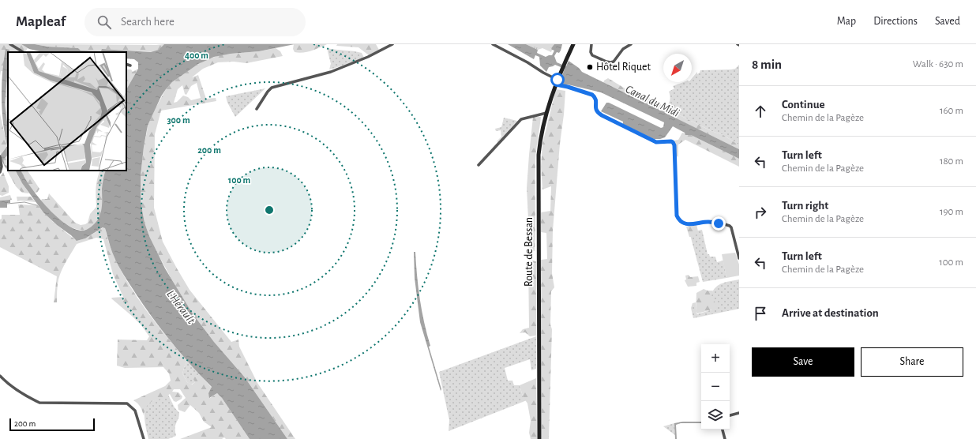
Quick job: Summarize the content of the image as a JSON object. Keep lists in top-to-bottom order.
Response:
{
  "streets": {
    "main road": ["Route de Bessan"]
  },
  "water": ["Canal du Midi", "L'Hérault"],
  "places": ["Hôtel Riquet"],
  "scale_bar": "200 m",
  "north": "bottom left",
  "page": {
    "header": "Mapleaf",
    "search": "Search here",
    "nav": ["Map", "Directions", "Saved"],
    "heading": ["8 min", "Walk · 630 m"],
    "list": [
      ["Continue", "Chemin de la Pagèze", "160 m"],
      ["Turn left", "Chemin de la Pagèze", "180 m"],
      ["Turn right", "Chemin de la Pagèze", "190 m"],
      ["Turn left", "Chemin de la Pagèze", "100 m"],
      "Arrive at destination"
    ],
    "buttons": ["Save", "Share"],
    "map_buttons": ["+", "−"],
    "scale": "200 m"
  },
  "rings": [
    "400 m",
    "300 m",
    "200 m",
    "100 m"
  ]
}
